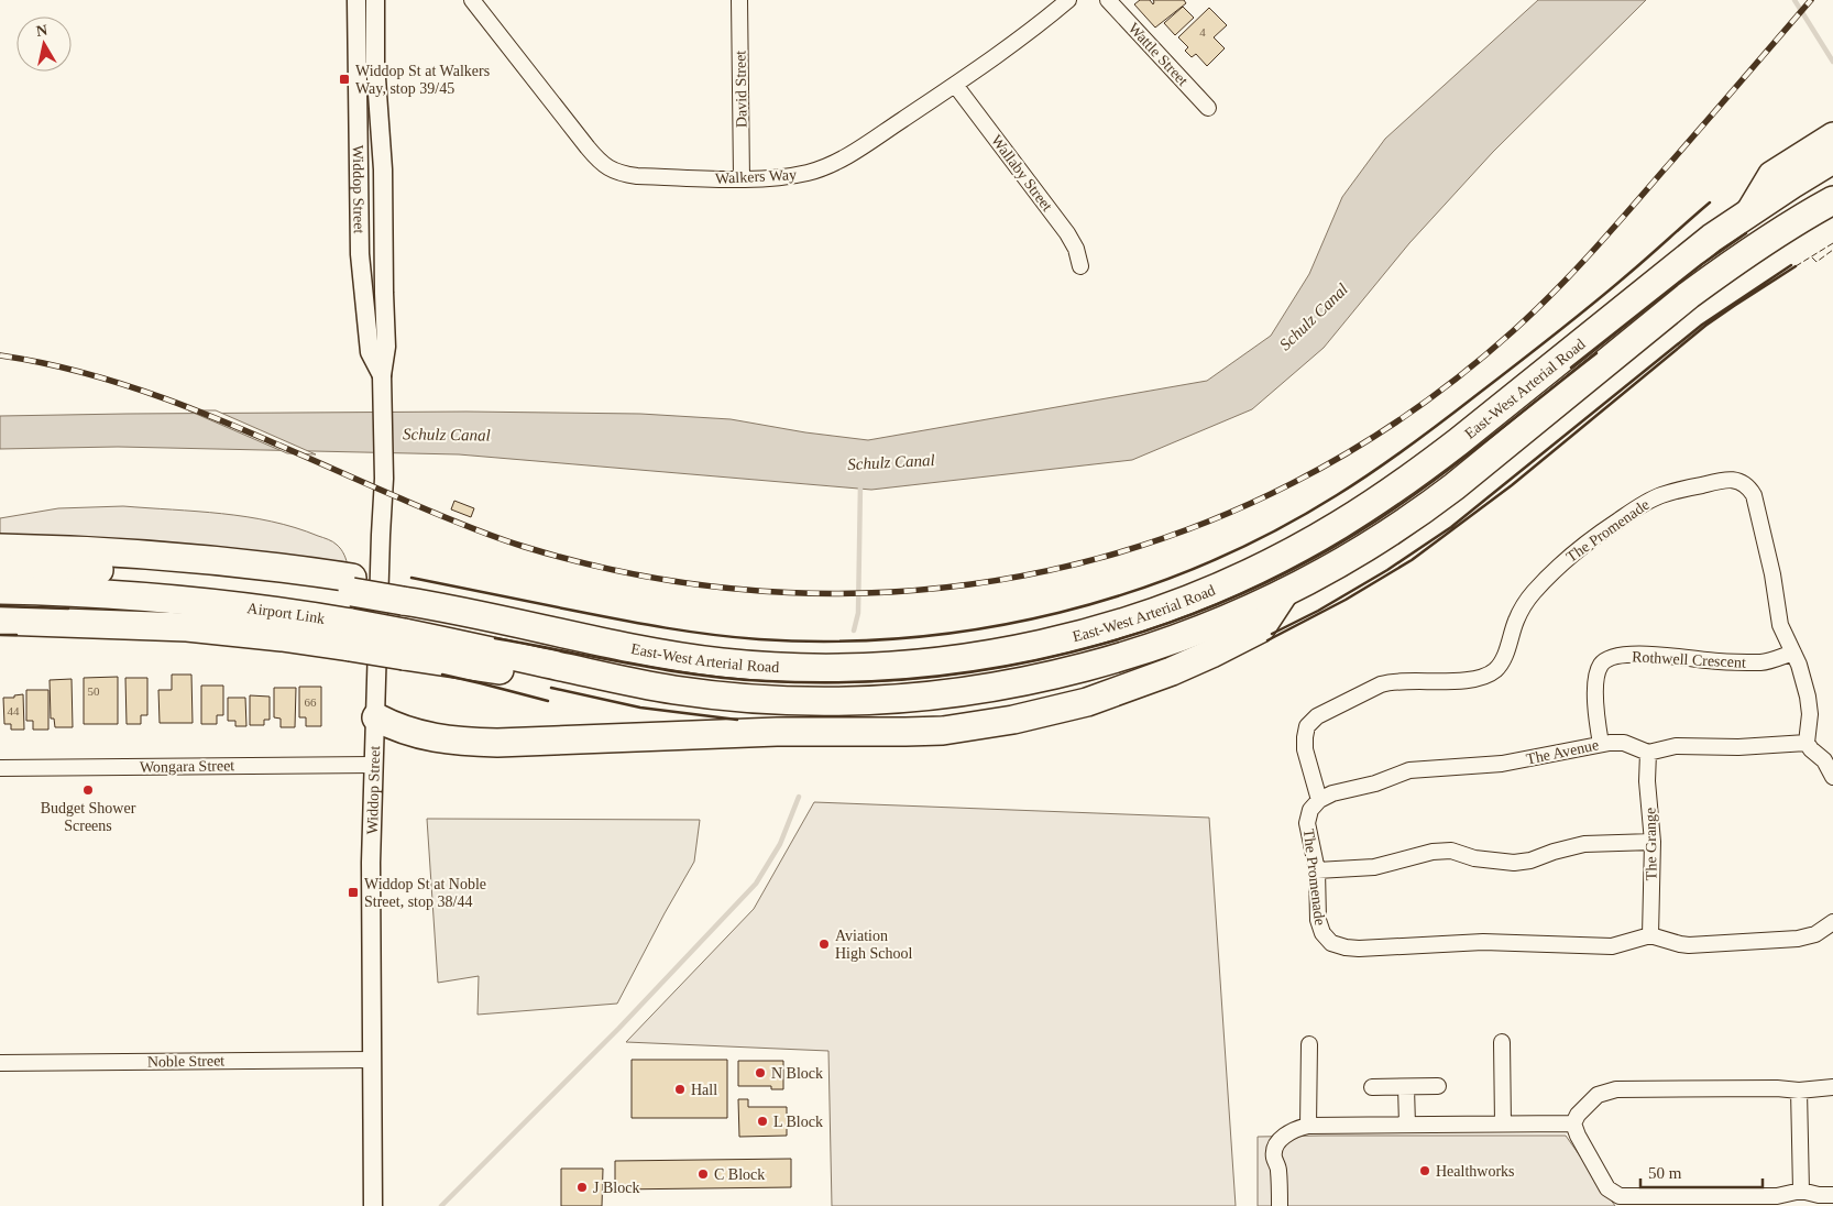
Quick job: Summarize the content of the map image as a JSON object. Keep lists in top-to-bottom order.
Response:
{
  "streets": {
    "highway": ["East-West Arterial Road", "Airport Link"],
    "street": [
      "Wattle Street",
      "David Street",
      "Wallaby Street",
      "Walkers Way",
      "Widdop Street",
      "The Promenade",
      "Rothwell Crescent",
      "The Avenue",
      "Wongara Street",
      "The Grange",
      "Noble Street"
    ]
  },
  "crossings": [
    ["David Street", "Walkers Way"],
    ["Wallaby Street", "Walkers Way"],
    ["Widdop Street", "Wongara Street"],
    ["Widdop Street", "Noble Street"],
    ["East-West Arterial Road", "Airport Link"],
    ["The Promenade", "Rothwell Crescent"],
    ["The Promenade", "The Avenue"],
    ["The Promenade", "The Grange"],
    ["Rothwell Crescent", "The Avenue"],
    ["The Avenue", "The Grange"]
  ],
  "water": ["Schulz Canal"],
  "places": {
    "transit": ["Widdop St at Walkers Way, stop 39/45", "Widdop St at Noble Street, stop 38/44"],
    "other": [
      "Budget Shower Screens",
      "Aviation High School",
      "N Block",
      "Hall",
      "L Block",
      "Healthworks",
      "C Block",
      "J Block"
    ]
  },
  "house_numbers": [
    "4",
    "50",
    "66",
    "44"
  ],
  "scale_bar": "50 m",
  "north": "top"
}
